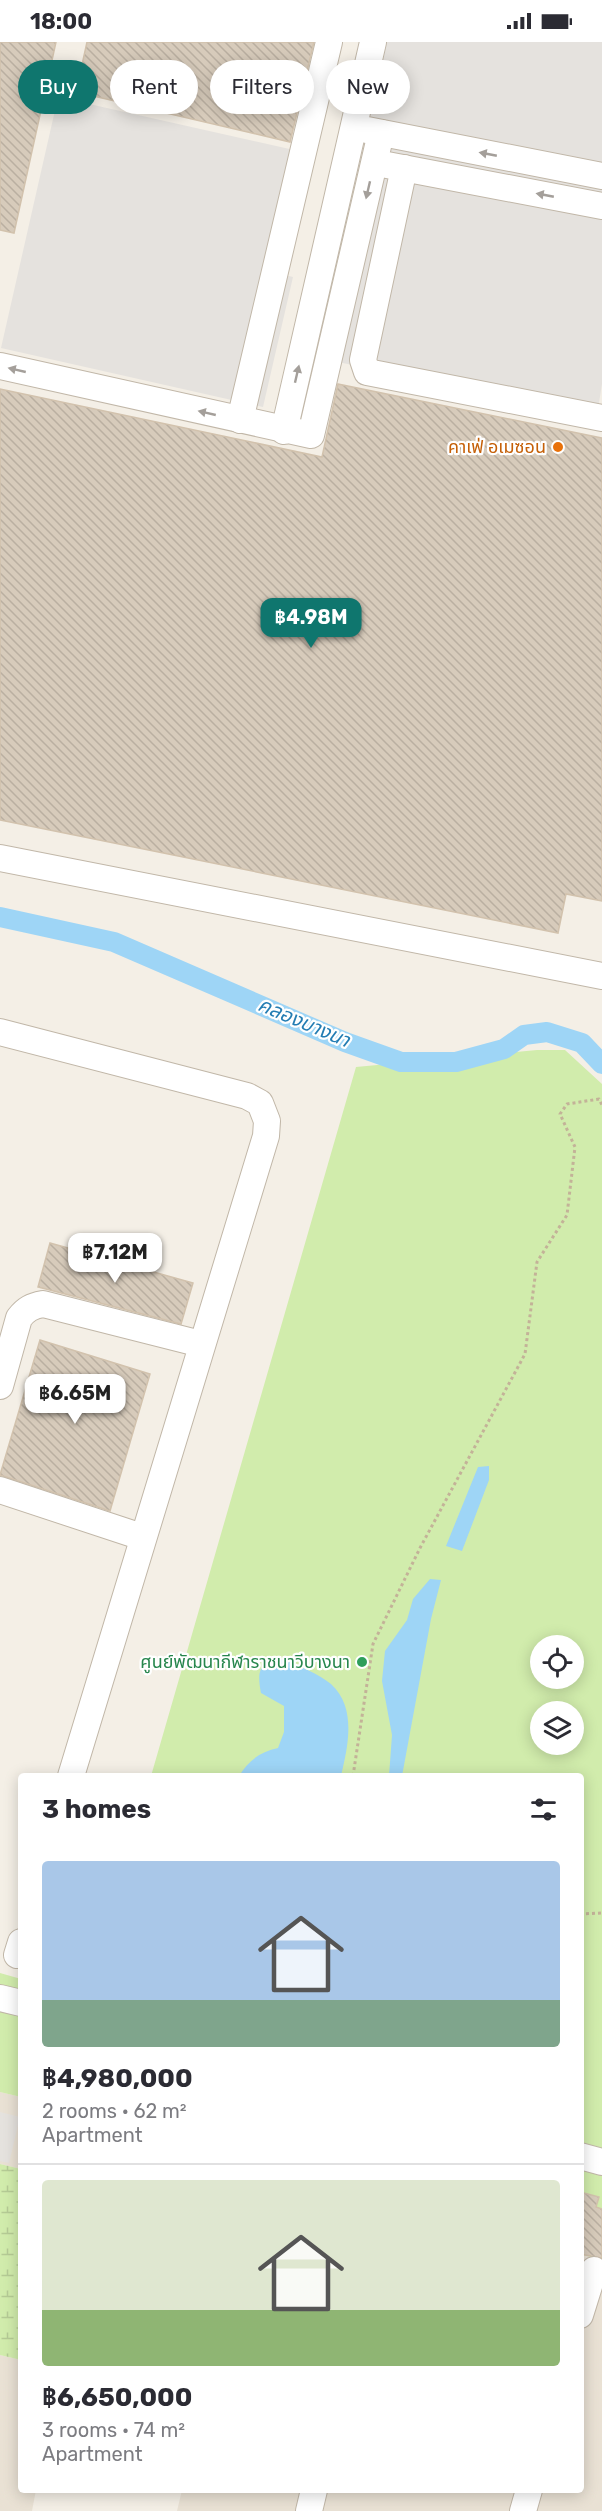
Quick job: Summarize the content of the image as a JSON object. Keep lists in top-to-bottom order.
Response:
{
  "water": ["คลองบางนา"],
  "places": ["คาเฟ่ อเมซอน", "ศูนย์พัฒนากีฬาราชนาวีบางนา"],
  "page": {
    "status": "18:00",
    "chip": [
      "Buy",
      "Rent",
      "Filters",
      "New"
    ],
    "price": ["฿4.98M", "฿7.12M", "฿6.65M"],
    "heading": "3 homes",
    "list": [
      {
        "name": "฿4,980,000",
        "note": "2 rooms · 62 m² · Apartment"
      },
      {
        "name": "฿6,650,000",
        "note": "3 rooms · 74 m² · Apartment"
      }
    ]
  }
}
